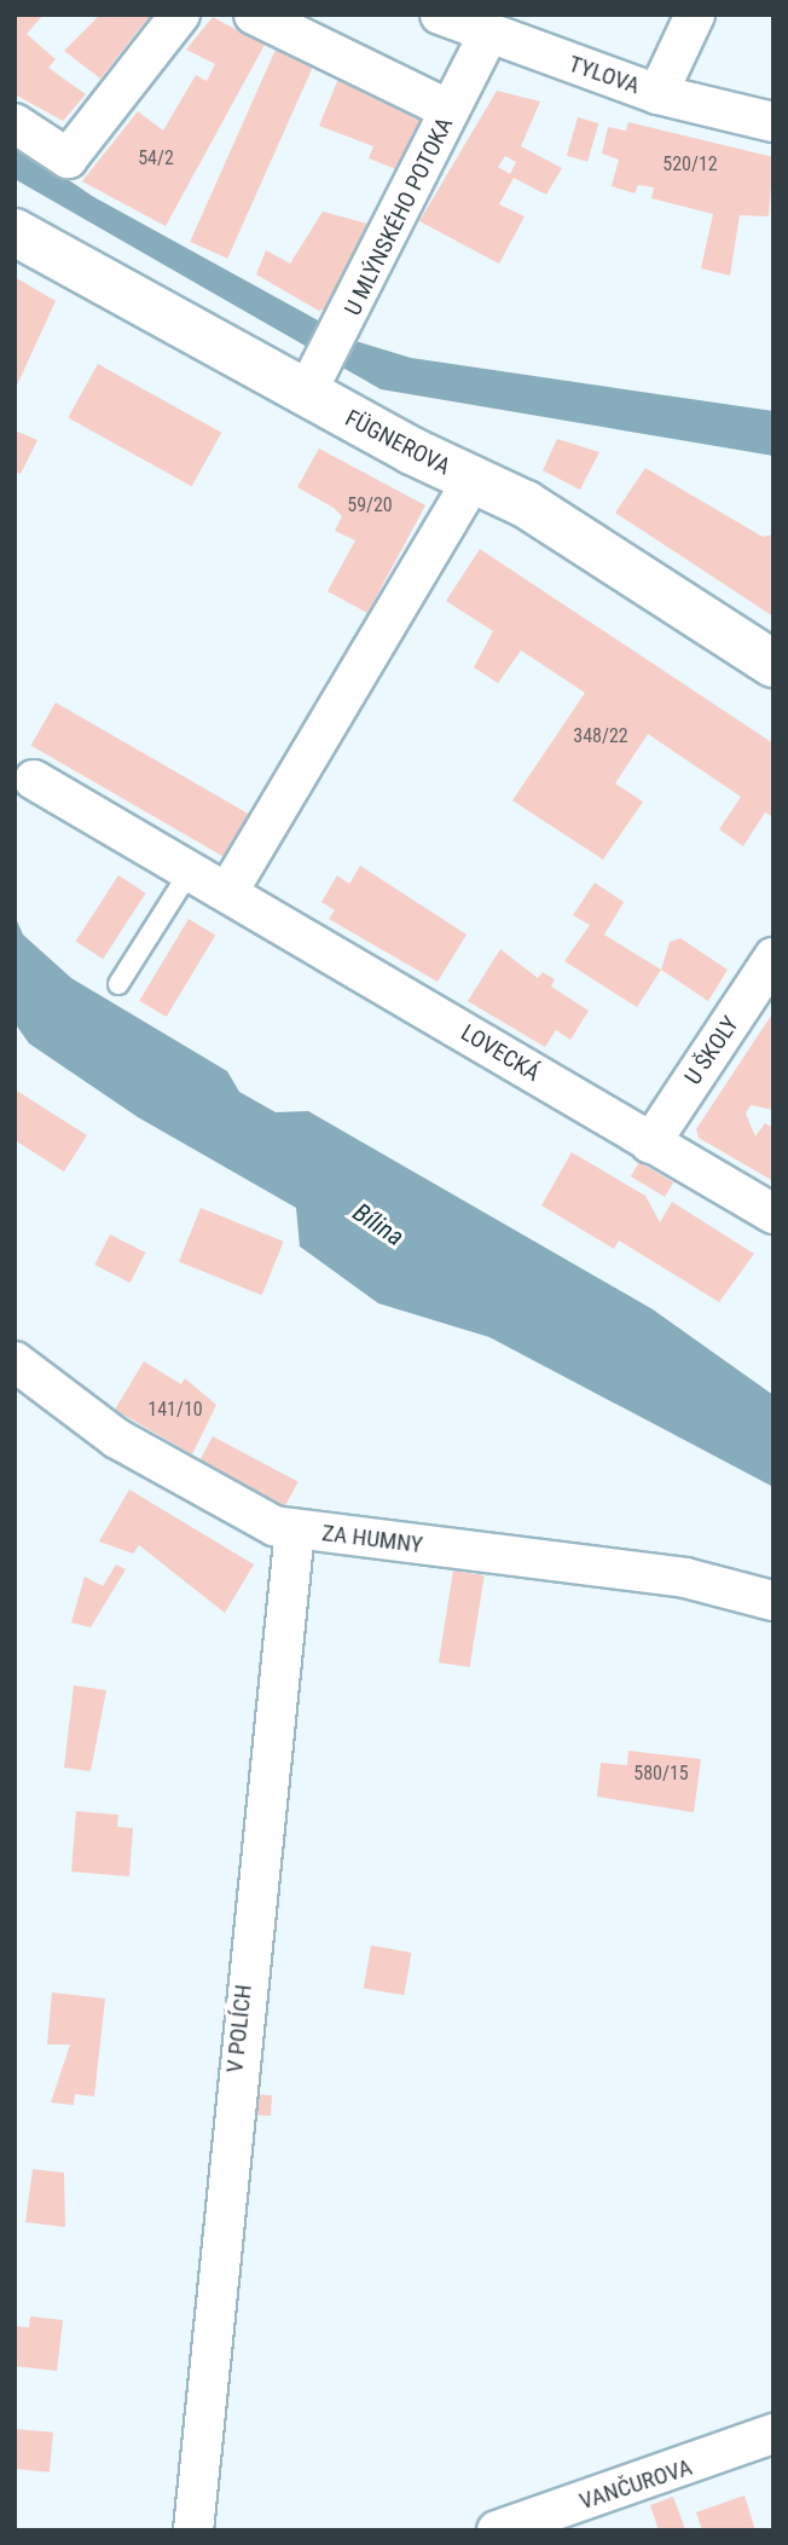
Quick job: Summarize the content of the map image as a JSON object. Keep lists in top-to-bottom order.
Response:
{
  "streets": {
    "main road": ["FÜGNEROVA"],
    "street": [
      "TYLOVA",
      "U MLÝNSKÉHO POTOKA",
      "U ŠKOLY",
      "LOVECKÁ",
      "ZA HUMNY",
      "V POLÍCH",
      "VANČUROVA"
    ]
  },
  "crossings": [
    ["TYLOVA", "U MLÝNSKÉHO POTOKA"],
    ["U MLÝNSKÉHO POTOKA", "FÜGNEROVA"],
    ["U ŠKOLY", "LOVECKÁ"],
    ["ZA HUMNY", "V POLÍCH"]
  ],
  "water": ["Bílina"],
  "house_numbers": [
    "54/2",
    "520/12",
    "59/20",
    "348/22",
    "141/10",
    "580/15"
  ]
}
